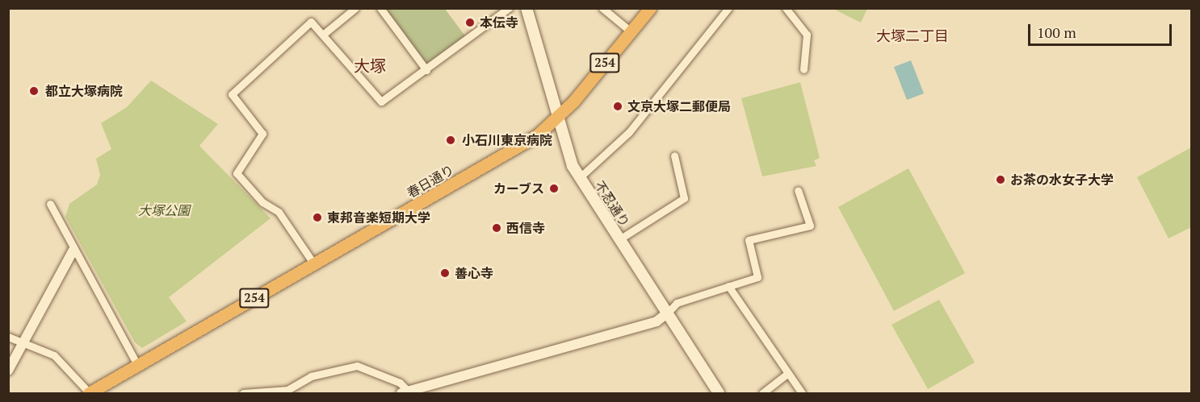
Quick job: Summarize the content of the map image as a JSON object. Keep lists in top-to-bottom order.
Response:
{
  "streets": {
    "highway": ["254", "春日通り"],
    "main road": ["不忍通り"]
  },
  "crossings": [
    ["春日通り", "不忍通り"]
  ],
  "districts": ["大塚二丁目", "大塚"],
  "parks": ["大塚公園"],
  "places": [
    "本伝寺",
    "都立大塚病院",
    "文京大塚二郵便局",
    "小石川東京病院",
    "お茶の水女子大学",
    "カーブス",
    "東邦音楽短期大学",
    "西信寺",
    "善心寺"
  ],
  "scale_bar": "100 m"
}
